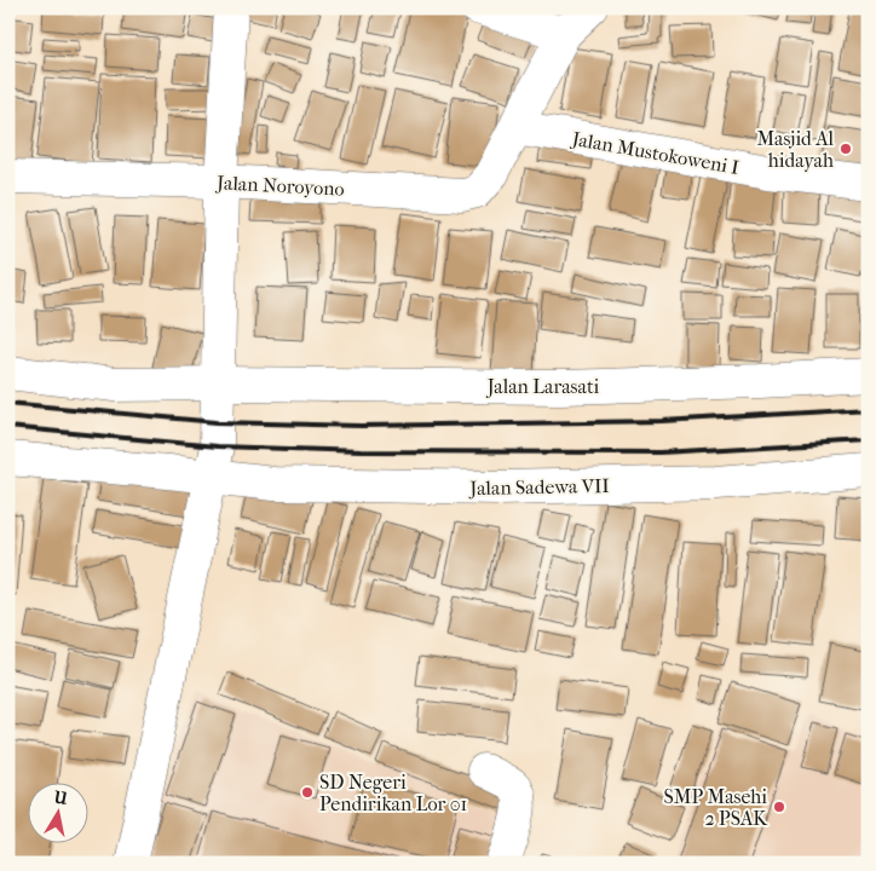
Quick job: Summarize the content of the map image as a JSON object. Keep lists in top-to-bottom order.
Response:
{
  "streets": {
    "street": [
      "Jalan Mustokoweni I",
      "Jalan Noroyono",
      "Jalan Larasati",
      "Jalan Sadewa VII"
    ]
  },
  "crossings": [
    ["Jalan Mustokoweni I", "Jalan Noroyono"]
  ],
  "places": ["Masjid Al hidayah", "SD Negeri Pendirikan Lor 01", "SMP Masehi 2 PSAK"],
  "north": "top"
}
